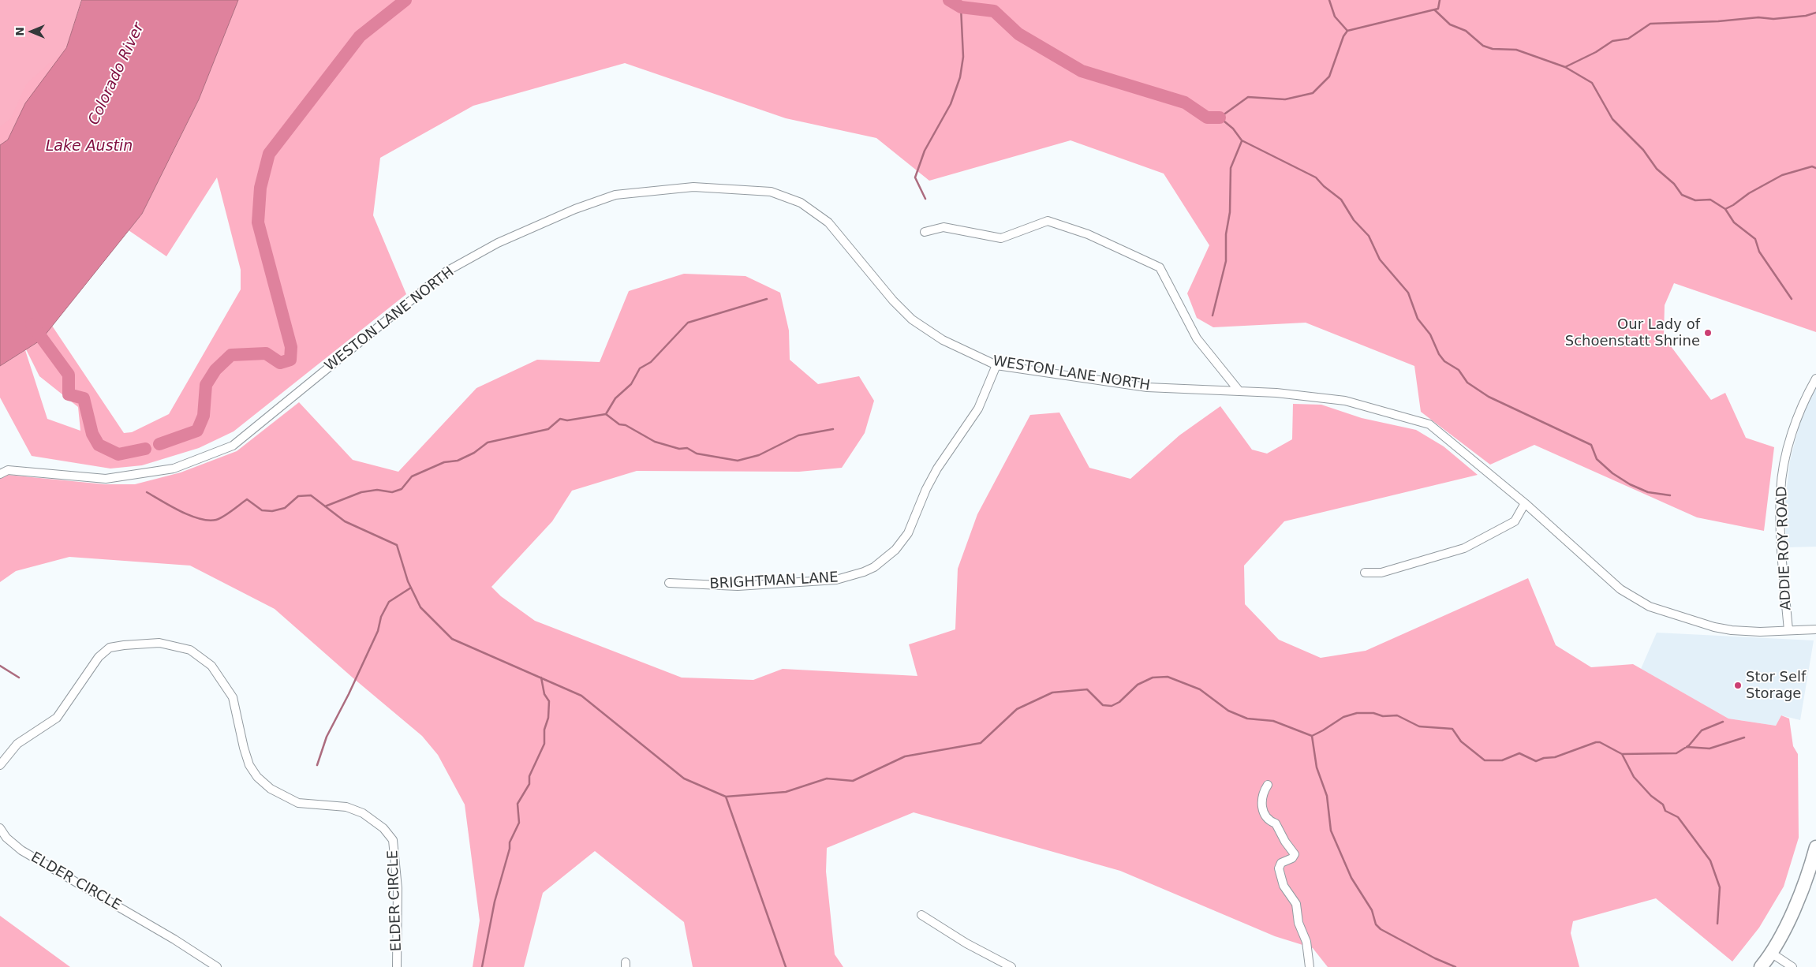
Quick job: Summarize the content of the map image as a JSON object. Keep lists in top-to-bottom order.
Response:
{
  "streets": {
    "street": [
      "WESTON LANE NORTH",
      "ADDIE ROY ROAD",
      "BRIGHTMAN LANE",
      "ELDER CIRCLE"
    ]
  },
  "crossings": [
    ["WESTON LANE NORTH", "ADDIE ROY ROAD"],
    ["WESTON LANE NORTH", "BRIGHTMAN LANE"]
  ],
  "water": ["Colorado River", "Lake Austin"],
  "places": ["Our Lady of Schoenstatt Shrine", "Stor Self Storage"],
  "north": "left"
}
